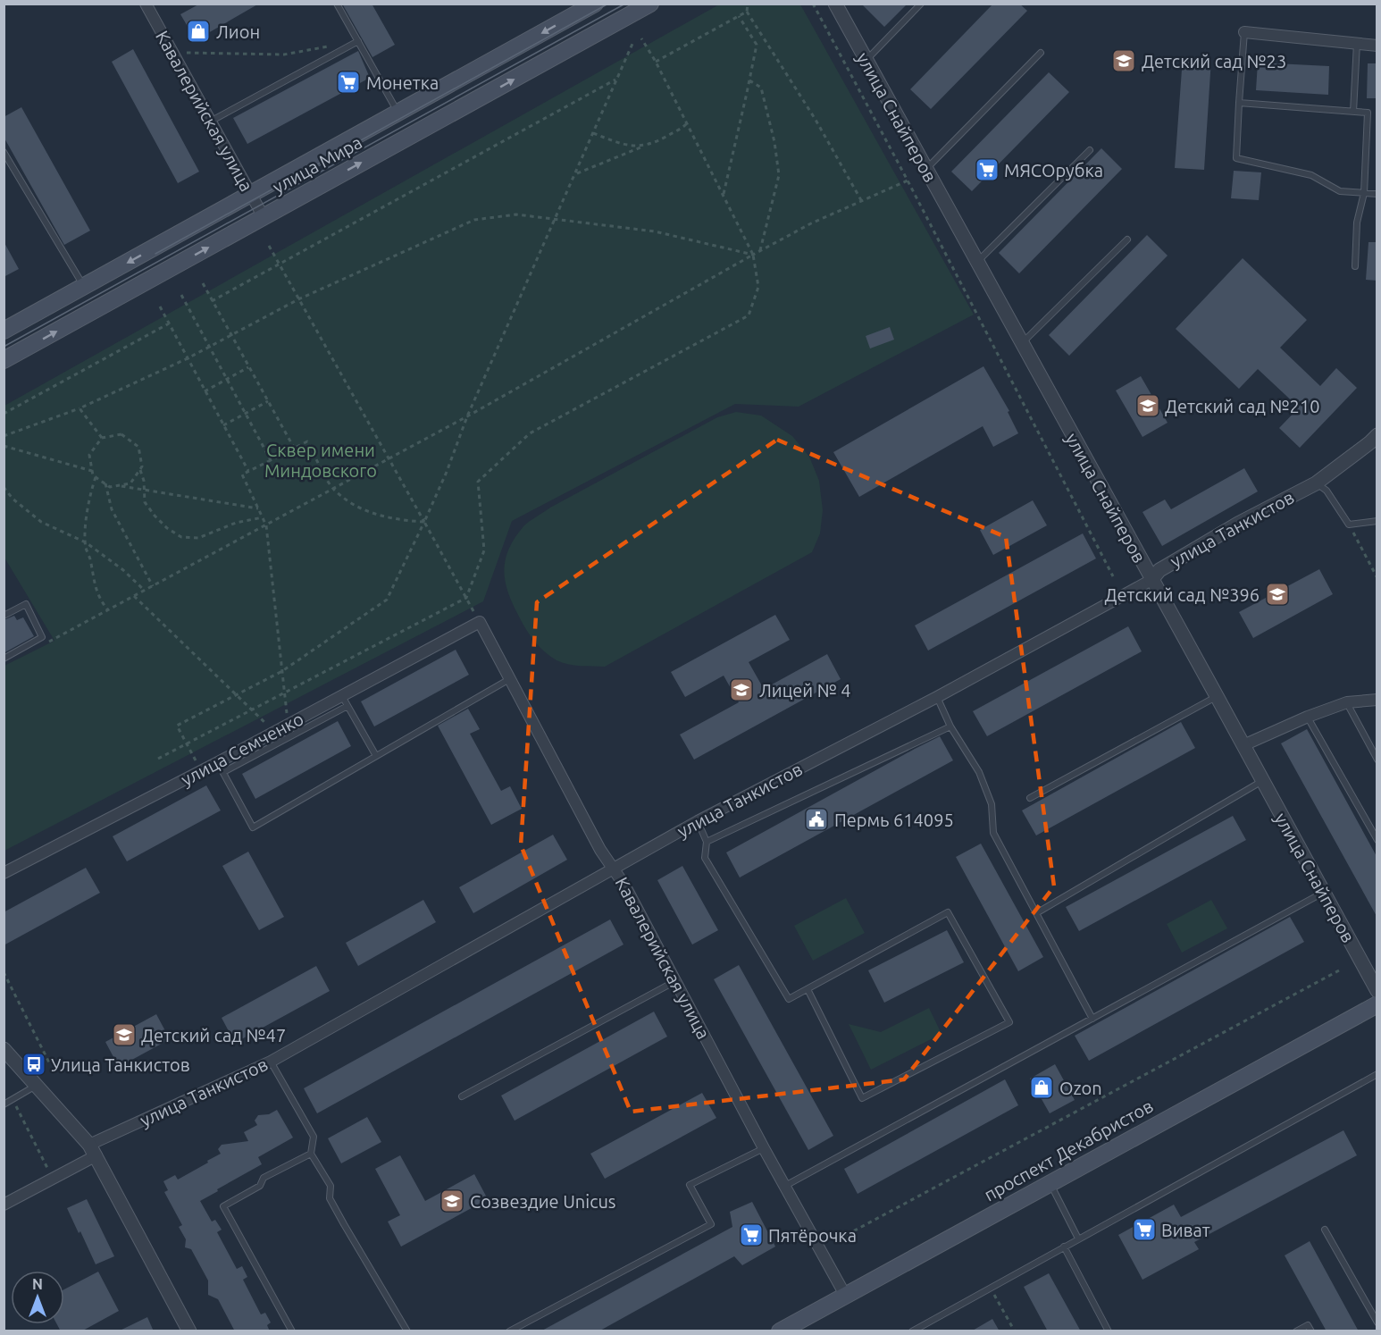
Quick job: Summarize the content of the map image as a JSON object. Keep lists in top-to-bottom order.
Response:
{
  "streets": {
    "main road": ["улица Мира", "проспект Декабристов"],
    "street": [
      "Кавалерийская улица",
      "улица Снайперов",
      "улица Танкистов",
      "улица Семченко"
    ]
  },
  "crossings": [
    ["Кавалерийская улица", "улица Мира"],
    ["Кавалерийская улица", "улица Танкистов"],
    ["Кавалерийская улица", "улица Семченко"],
    ["Кавалерийская улица", "проспект Декабристов"],
    ["улица Снайперов", "улица Танкистов"]
  ],
  "parks": ["Сквер имени Миндовского"],
  "places": {
    "shop": ["Лион", "Ozon"],
    "school or university": [
      "Детский сад №23",
      "Детский сад №210",
      "Детский сад №396",
      "Лицей № 4",
      "Детский сад №47",
      "Созвездие Unicus"
    ],
    "supermarket": [
      "Монетка",
      "МЯСОрубка",
      "Виват",
      "Пятёрочка"
    ],
    "public building": ["Пермь 614095"],
    "bus stop": ["Улица Танкистов"]
  },
  "north": "top"
}
